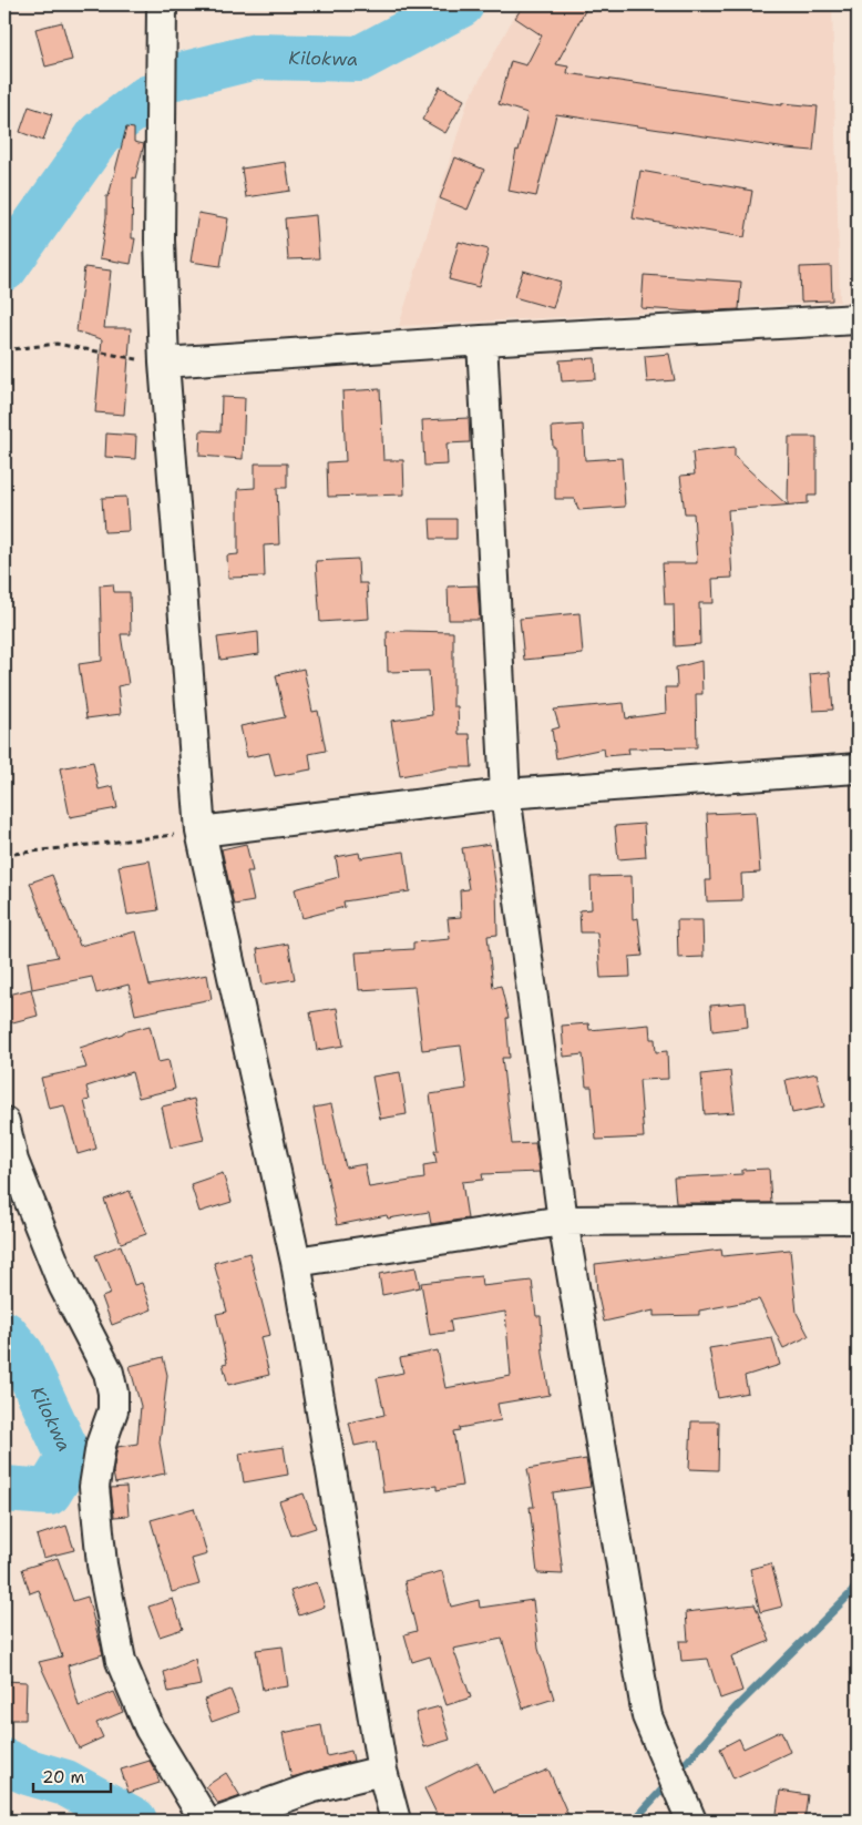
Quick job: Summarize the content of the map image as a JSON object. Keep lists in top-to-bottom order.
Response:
{
  "water": ["Kilokwa"],
  "scale_bar": "20 m"
}
